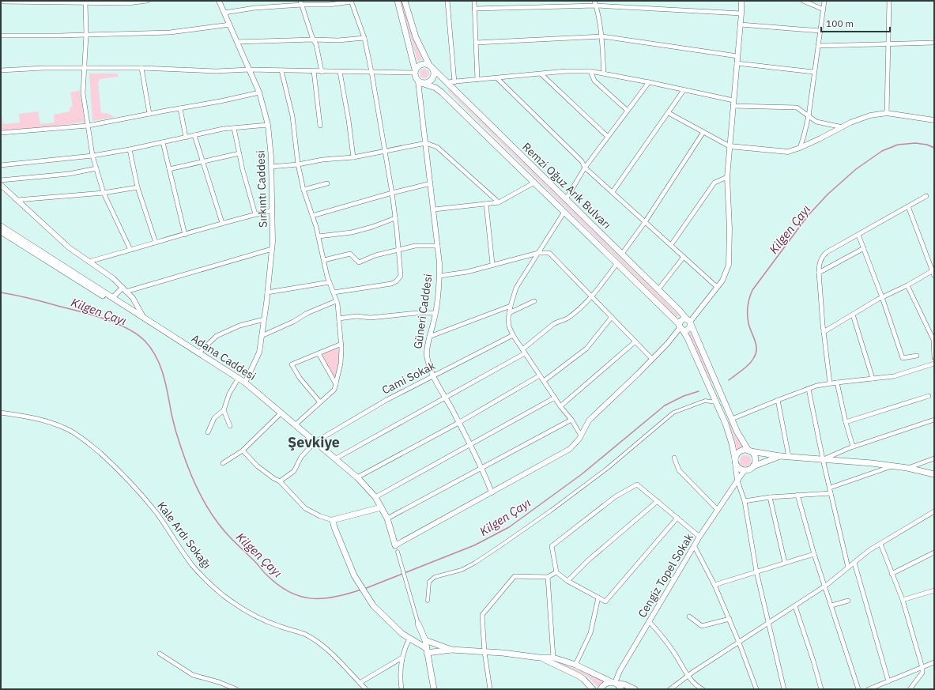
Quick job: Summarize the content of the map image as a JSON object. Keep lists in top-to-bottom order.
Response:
{
  "streets": {
    "main road": ["Remzi Oğuz Arık Bulvarı", "Güneri Caddesi", "Adana Caddesi"],
    "street": [
      "Sırkıntı Caddesi",
      "Cami Sokak",
      "Kale Ardı Sokağı",
      "Cengiz Topel Sokak"
    ]
  },
  "crossings": [
    ["Remzi Oğuz Arık Bulvarı", "Güneri Caddesi"],
    ["Remzi Oğuz Arık Bulvarı", "Cengiz Topel Sokak"],
    ["Sırkıntı Caddesi", "Adana Caddesi"],
    ["Güneri Caddesi", "Cami Sokak"],
    ["Adana Caddesi", "Cami Sokak"]
  ],
  "districts": ["Şevkiye"],
  "water": ["Kilgen Çayı"],
  "scale_bar": "100 m"
}
